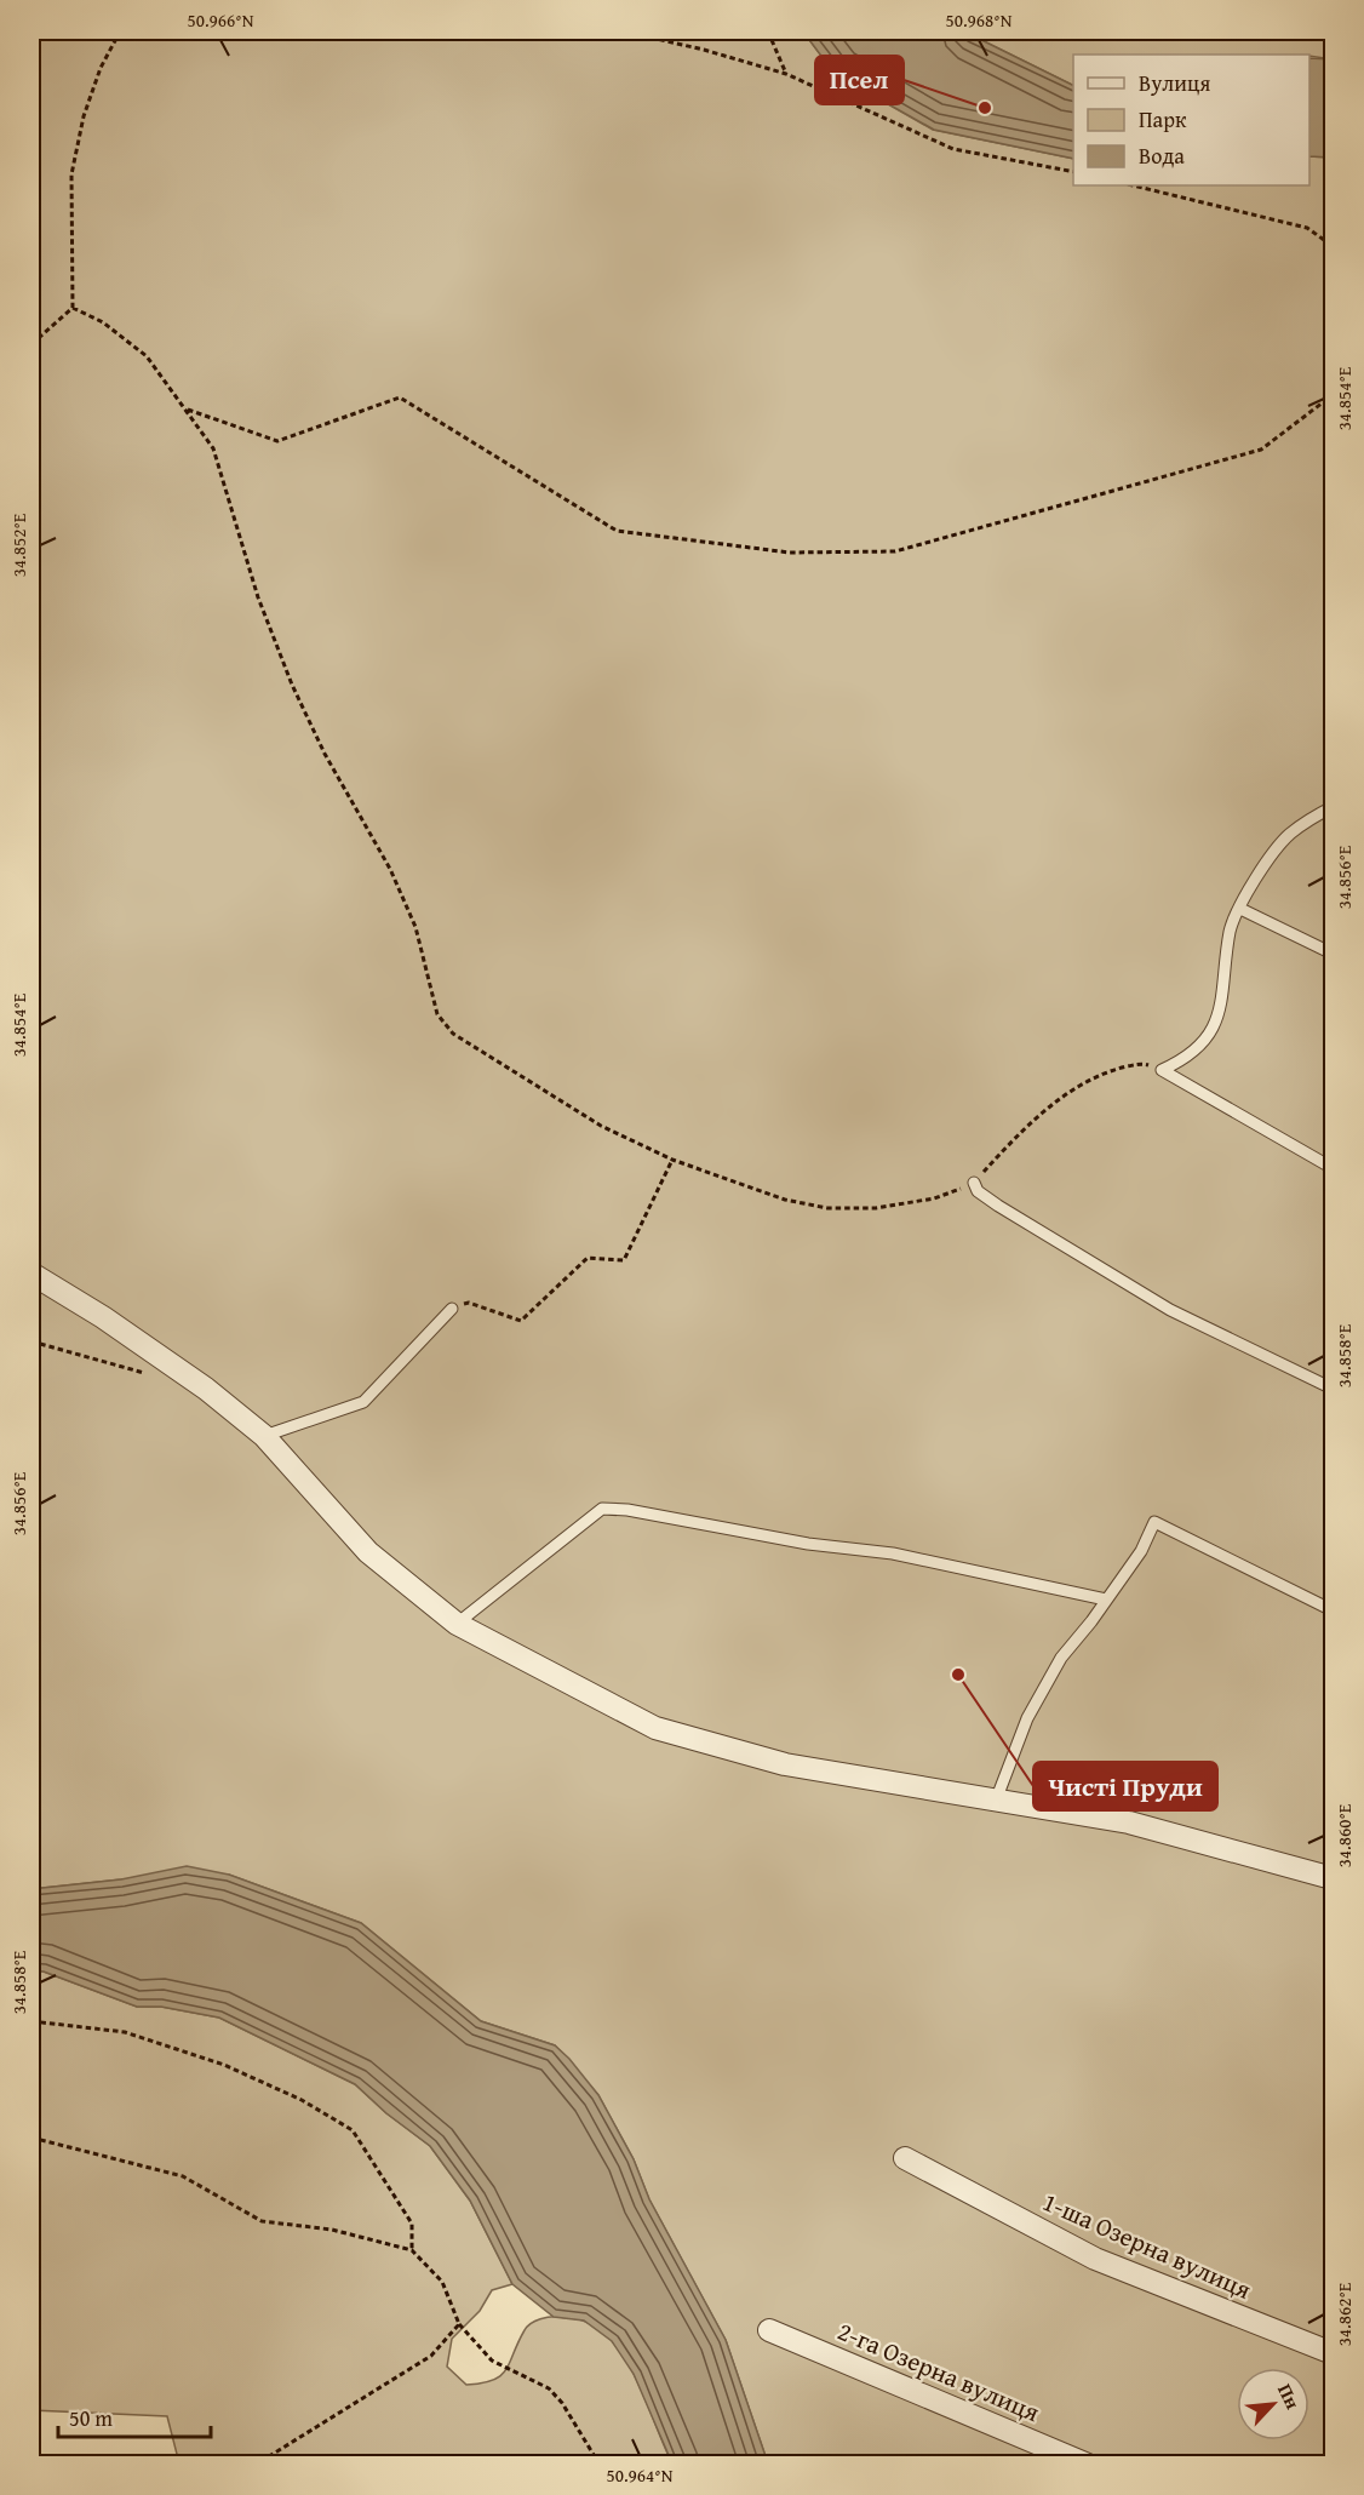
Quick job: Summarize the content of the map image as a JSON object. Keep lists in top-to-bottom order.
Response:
{
  "streets": {
    "street": ["1-ша Озерна вулиця", "2-га Озерна вулиця"]
  },
  "places": ["Псел", "Чисті Пруди"],
  "legend": ["Вулиця", "Парк", "Вода"],
  "scale_bar": "50 m",
  "north": "top right",
  "coordinates": [
    "50.966°N",
    "50.968°N",
    "34.854°E",
    "34.852°E",
    "34.856°E",
    "34.858°E",
    "34.860°E",
    "34.862°E",
    "50.964°N"
  ]
}
